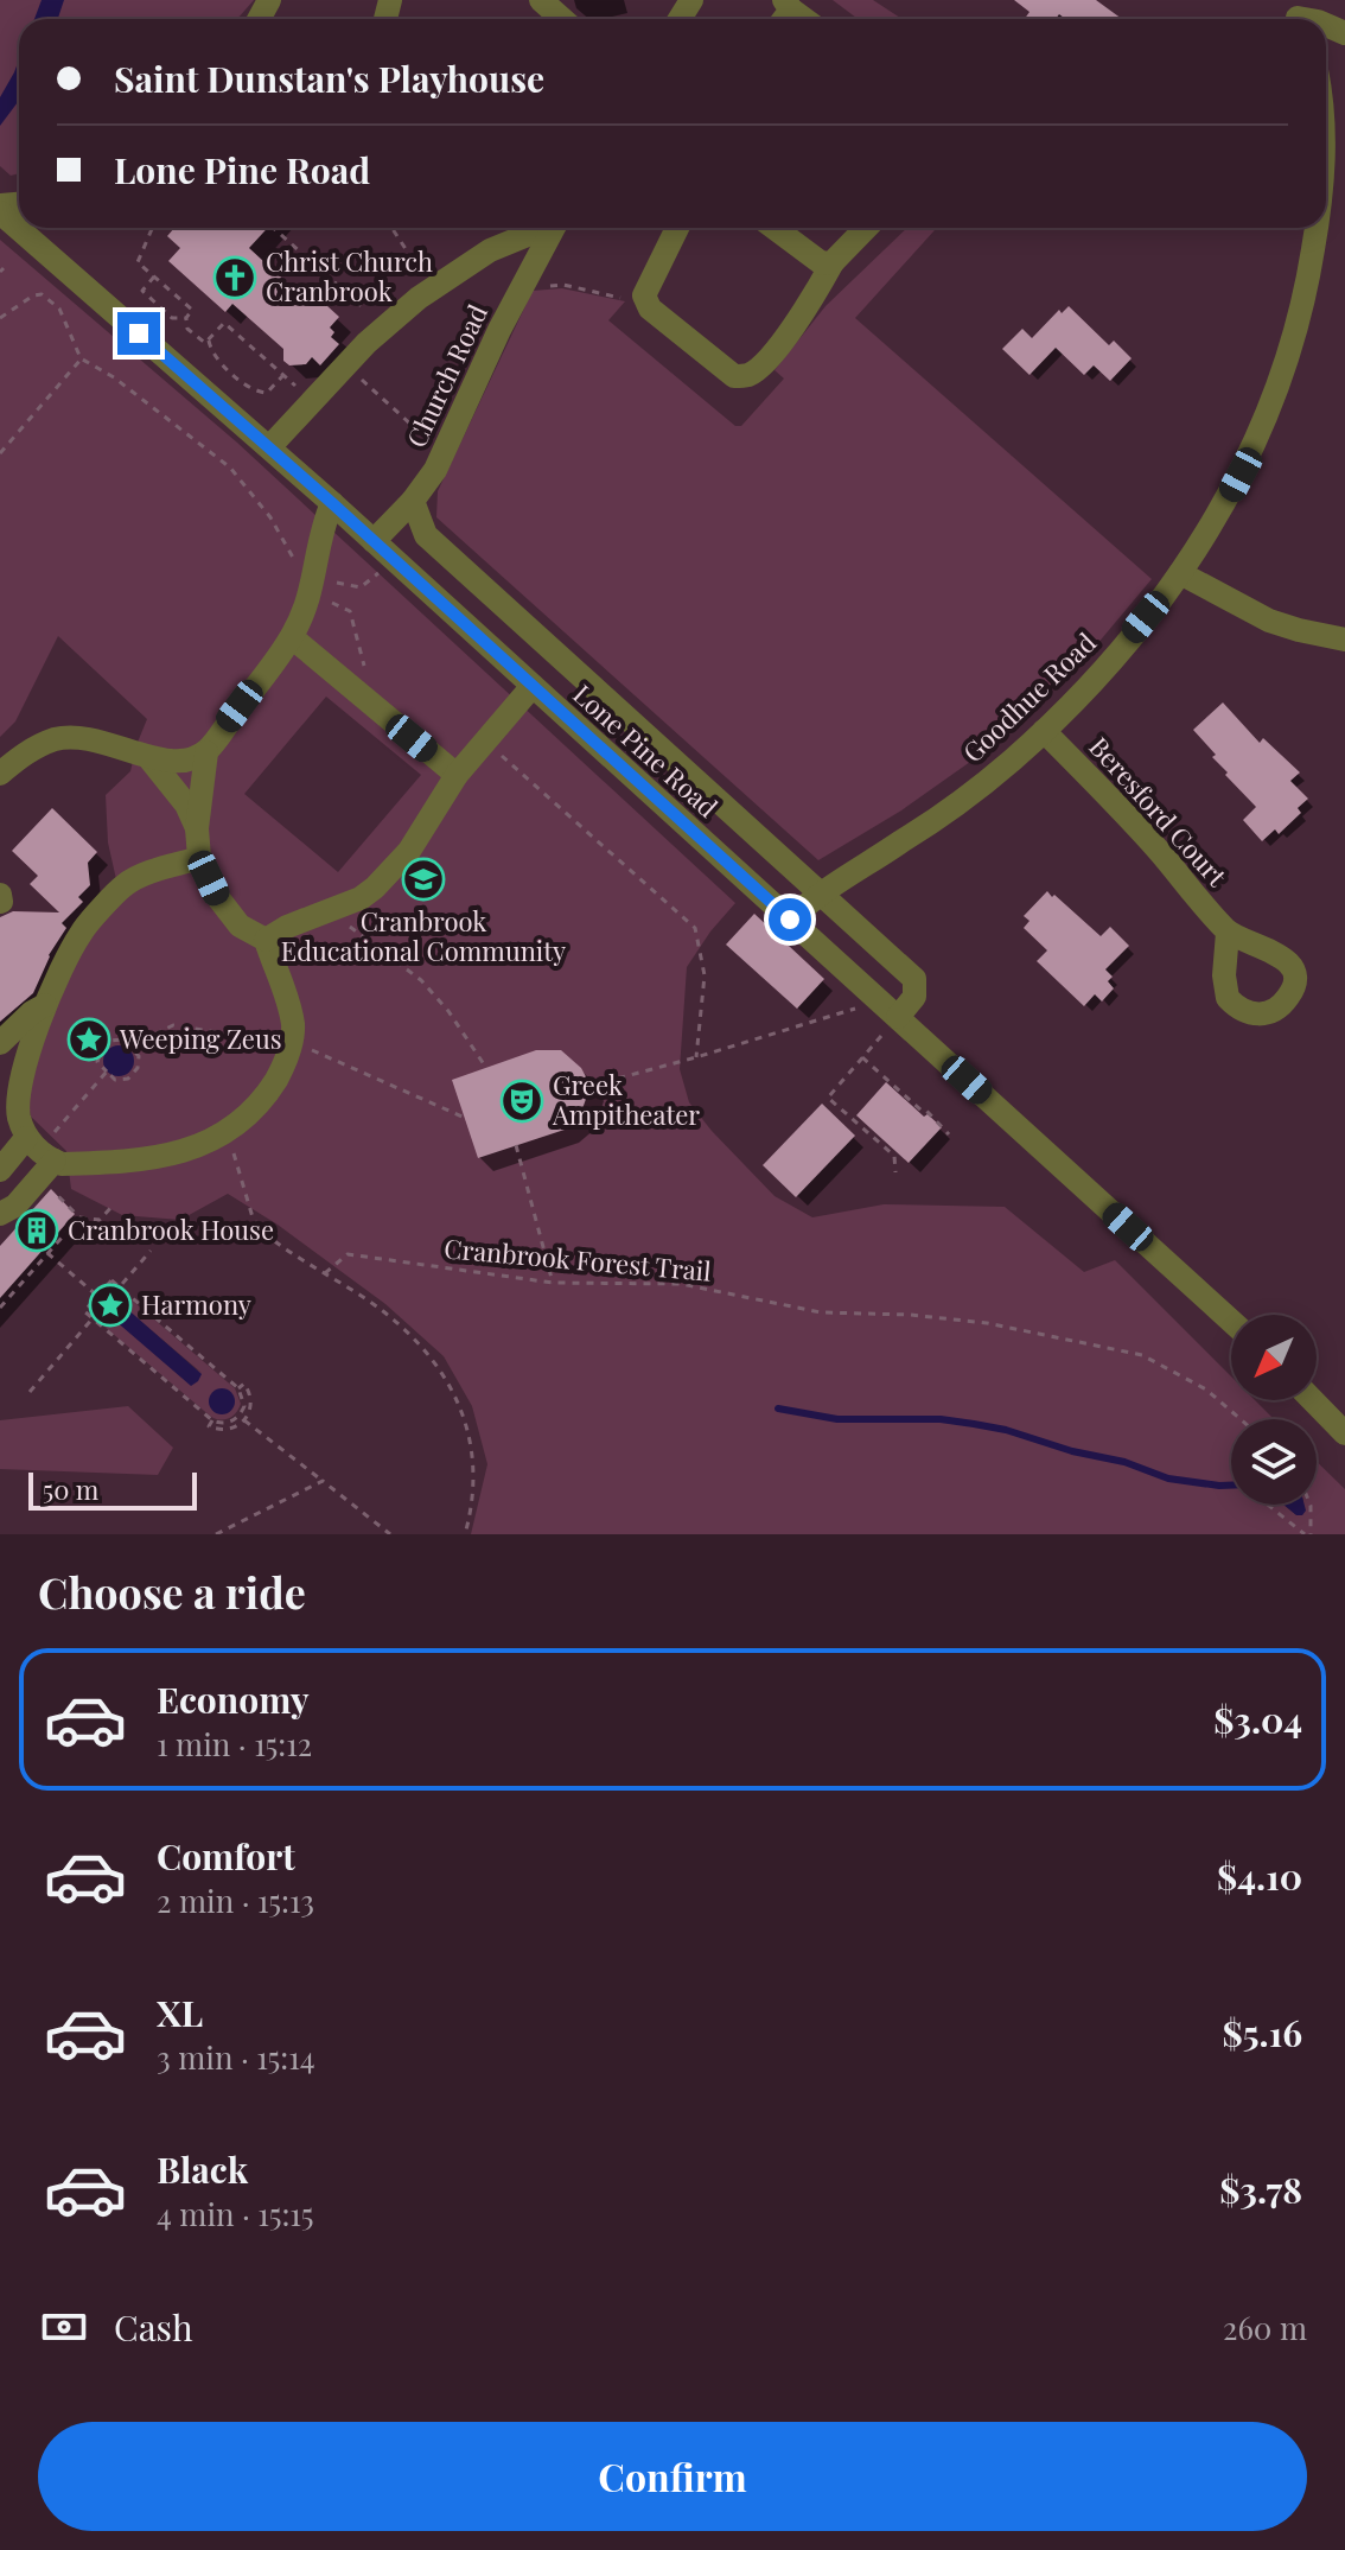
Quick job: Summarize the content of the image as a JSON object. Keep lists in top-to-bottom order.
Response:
{
  "streets": {
    "street": [
      "Church Road",
      "Goodhue Road",
      "Lone Pine Road",
      "Beresford Court"
    ],
    "path": ["Cranbrook Forest Trail"]
  },
  "crossings": [
    ["Church Road", "Lone Pine Road"],
    ["Goodhue Road", "Lone Pine Road"],
    ["Goodhue Road", "Beresford Court"]
  ],
  "places": {
    "church": ["Christ Church Cranbrook"],
    "school or university": ["Cranbrook Educational Community"],
    "place": ["Weeping Zeus", "Harmony"],
    "theatre": ["Greek Ampitheater"],
    "building": ["Cranbrook House"]
  },
  "scale_bar": "50 m",
  "north": "bottom left",
  "page": {
    "banner": ["Saint Dunstan's Playhouse", "Lone Pine Road"],
    "scale": "50 m",
    "heading": "Choose a ride",
    "list": [
      {
        "name": "Economy",
        "note": "1 min · 15:12",
        "value": "$3.04"
      },
      {
        "name": "Comfort",
        "note": "2 min · 15:13",
        "value": "$4.10"
      },
      {
        "name": "XL",
        "note": "3 min · 15:14",
        "value": "$5.16"
      },
      {
        "name": "Black",
        "note": "4 min · 15:15",
        "value": "$3.78"
      }
    ],
    "pay": ["Cash", "260 m"],
    "buttons": "Confirm"
  }
}
